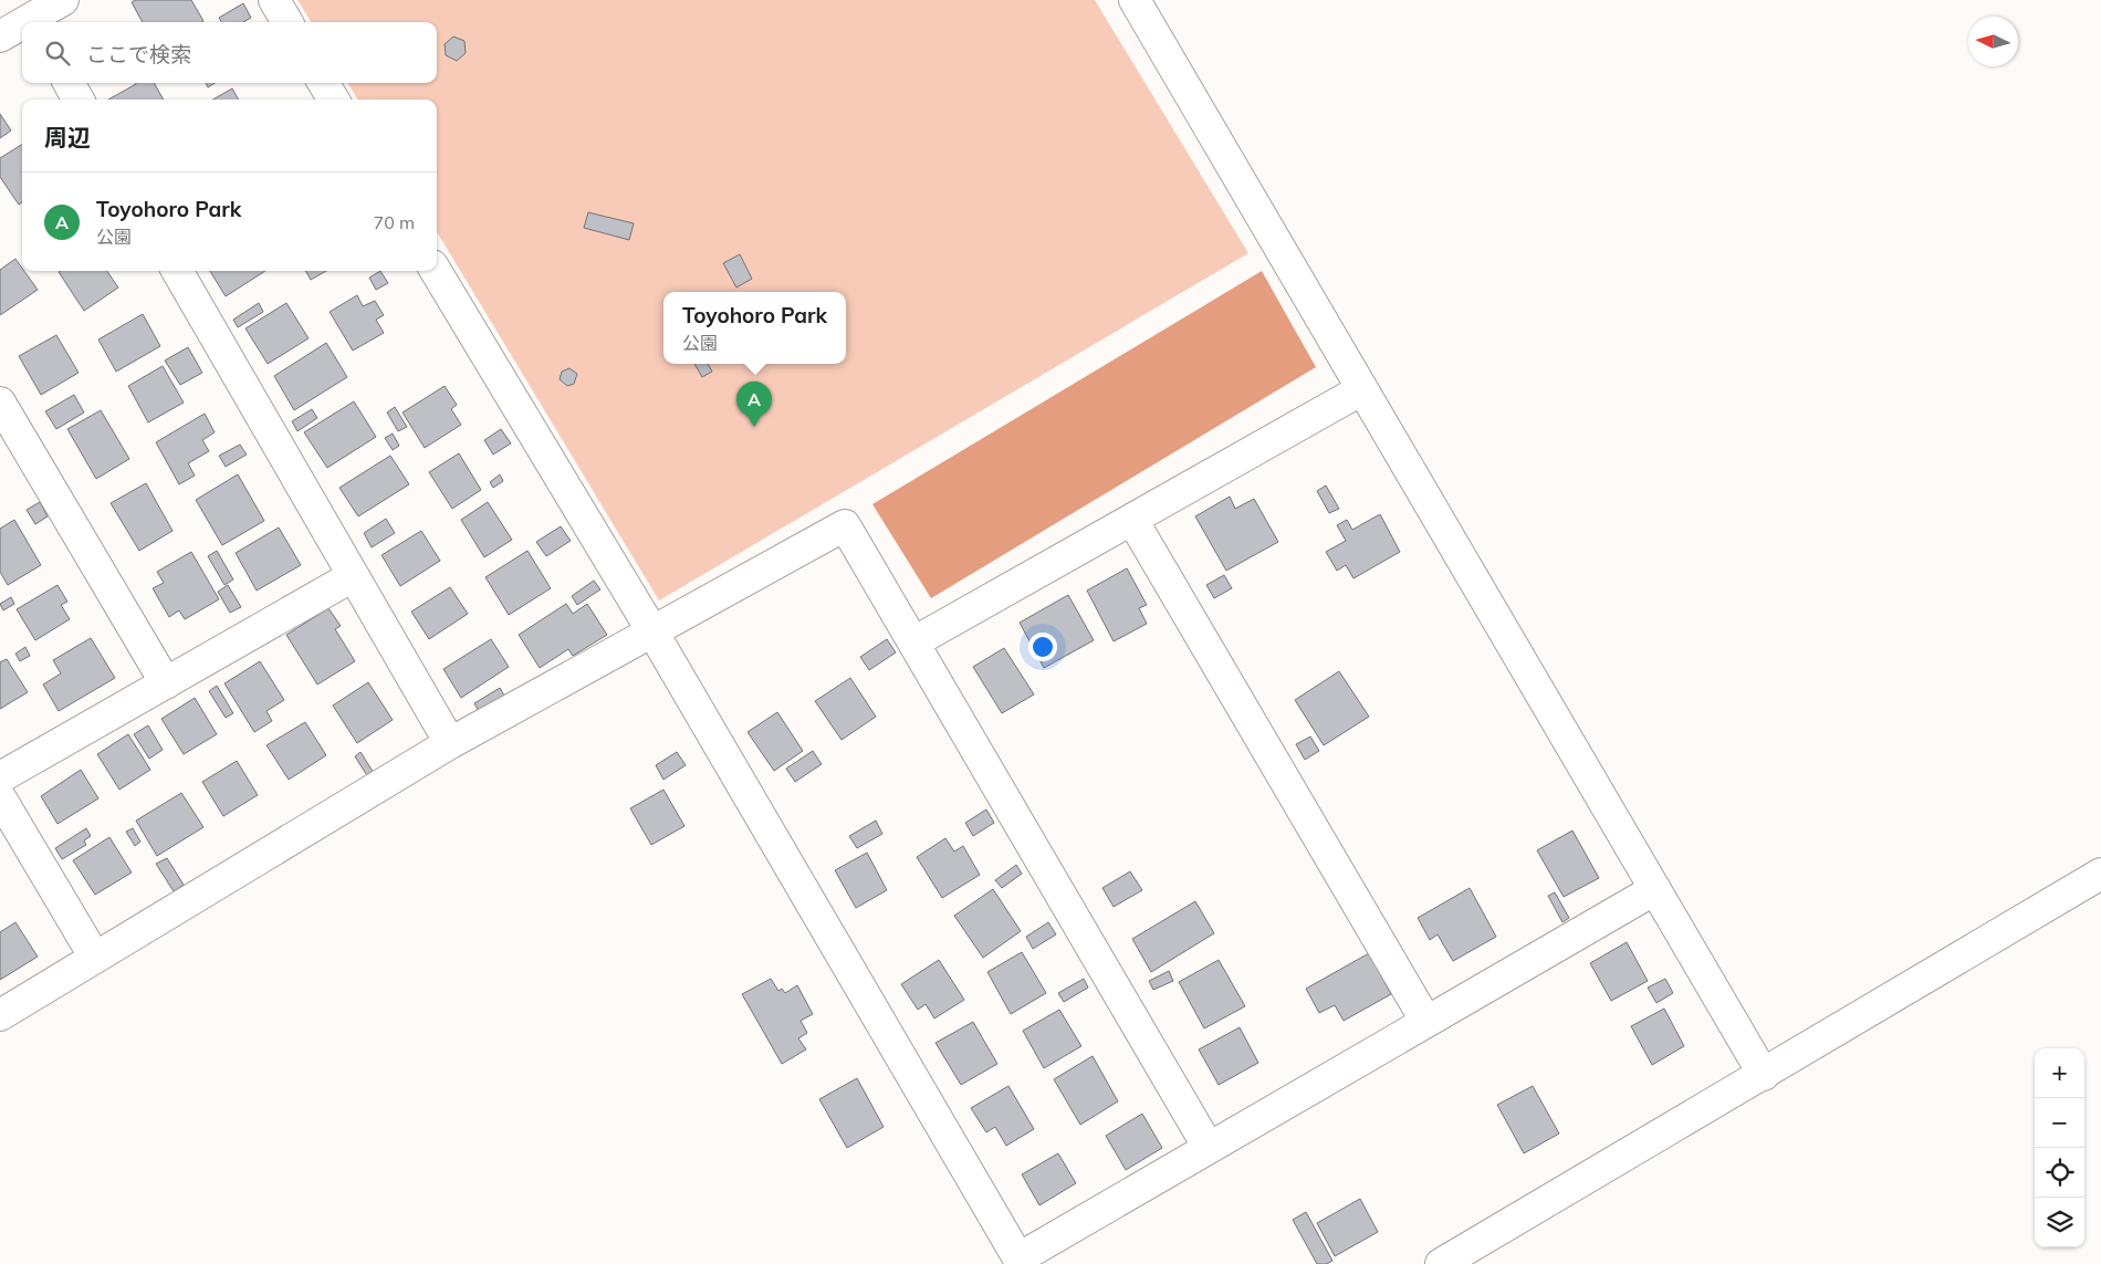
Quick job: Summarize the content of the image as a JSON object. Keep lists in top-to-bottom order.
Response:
{
  "north": "left",
  "page": {
    "search": "ここで検索",
    "heading": "周辺",
    "list": [
      {
        "mark": "A",
        "name": "Toyohoro Park",
        "note": "公園",
        "value": "70 m"
      }
    ],
    "popup": ["Toyohoro Park", "公園"],
    "pins": "A",
    "map_buttons": ["+", "−"]
  }
}
